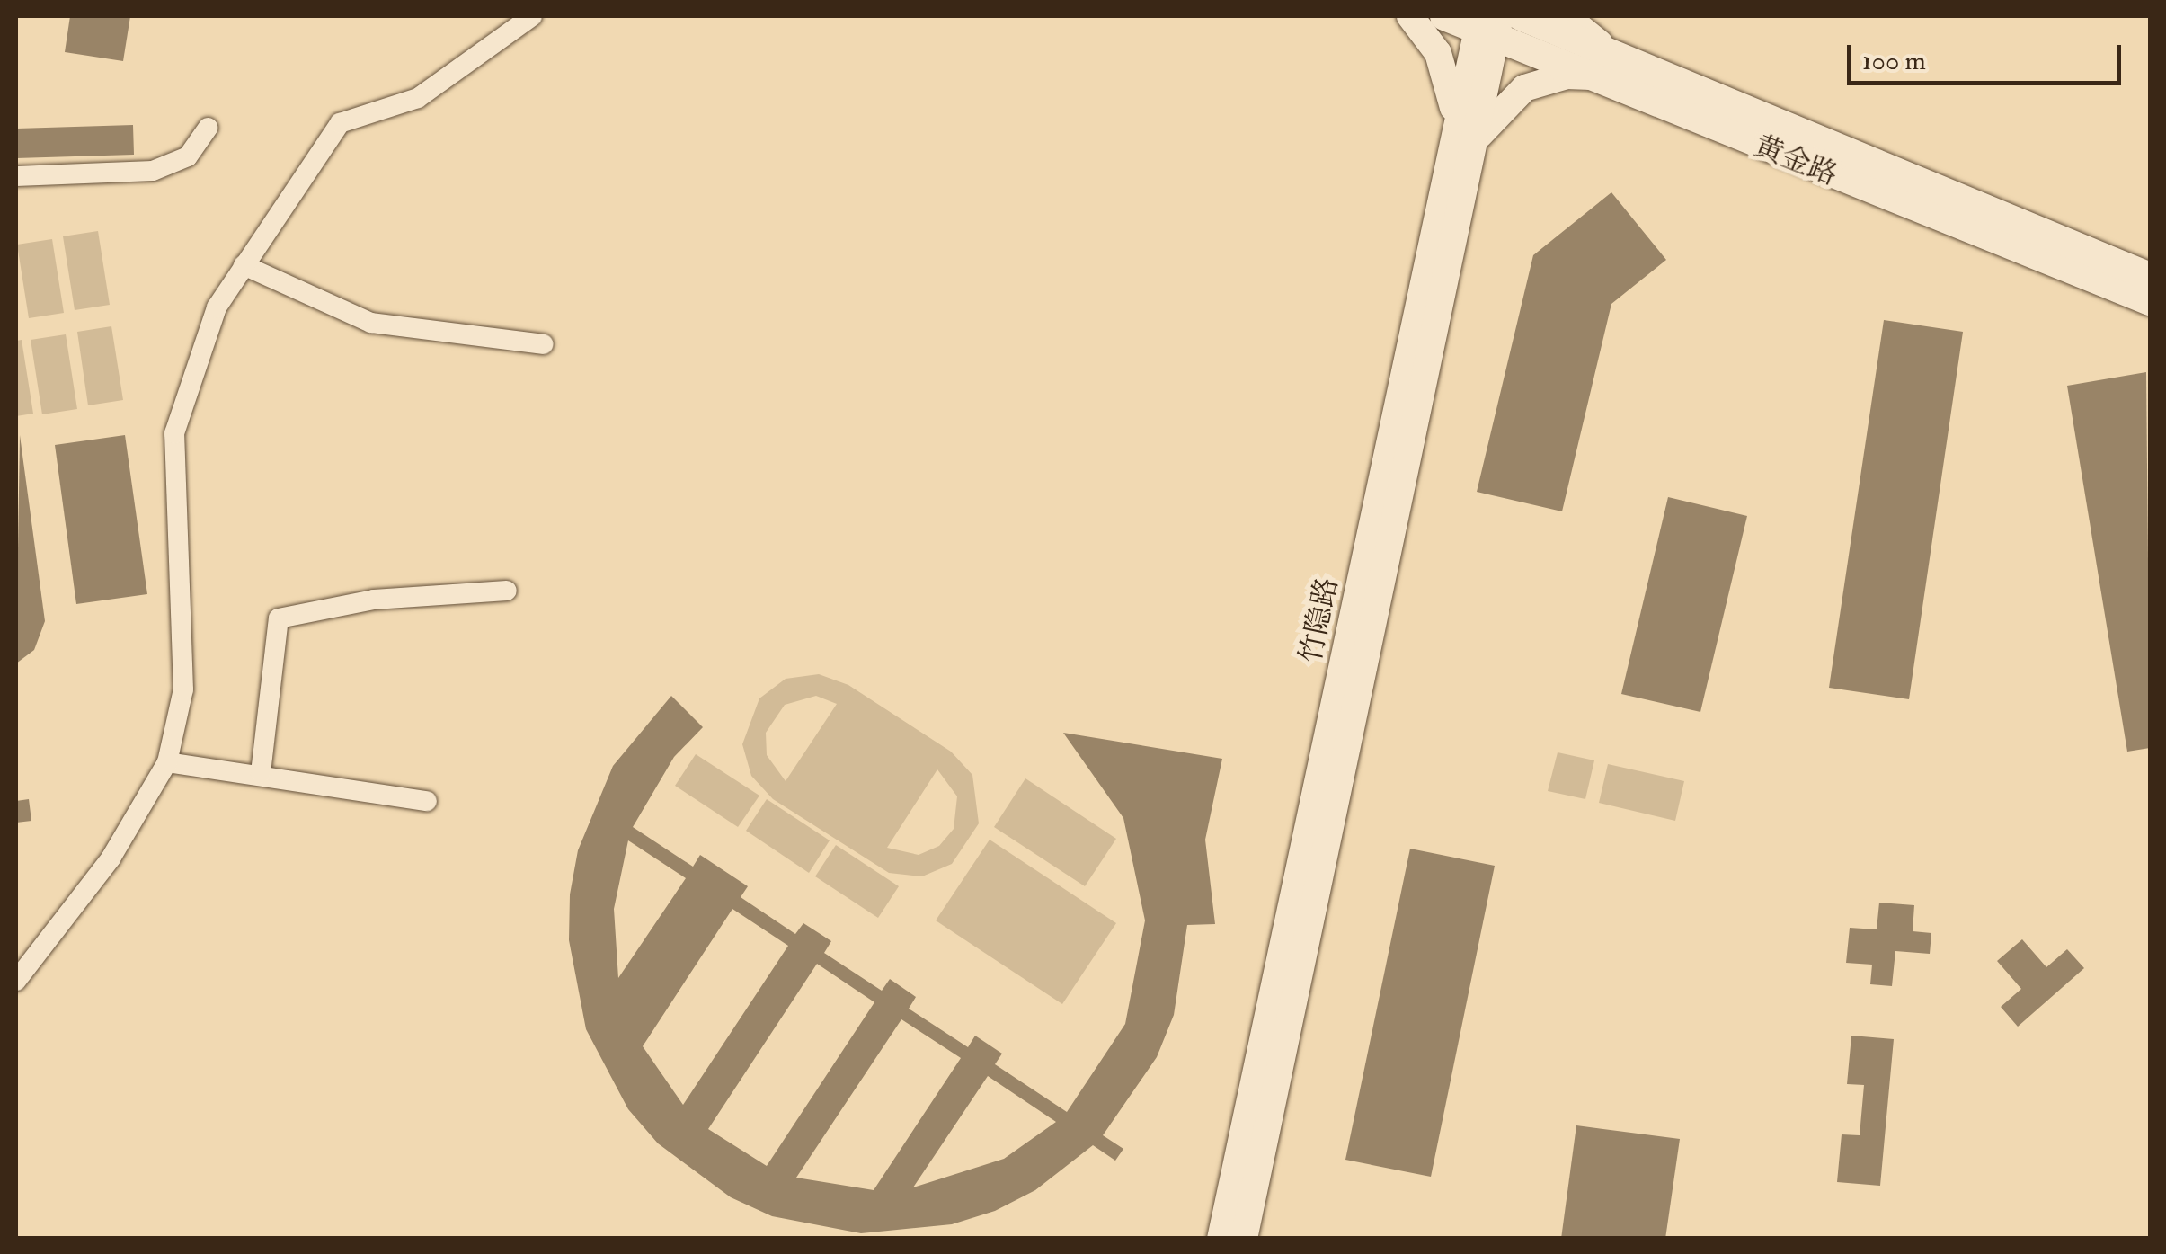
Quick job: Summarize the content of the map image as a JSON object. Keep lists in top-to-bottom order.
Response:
{
  "streets": {
    "main road": ["黄金路"],
    "street": ["竹隐路"]
  },
  "crossings": [
    ["黄金路", "竹隐路"]
  ],
  "scale_bar": "100 m"
}
